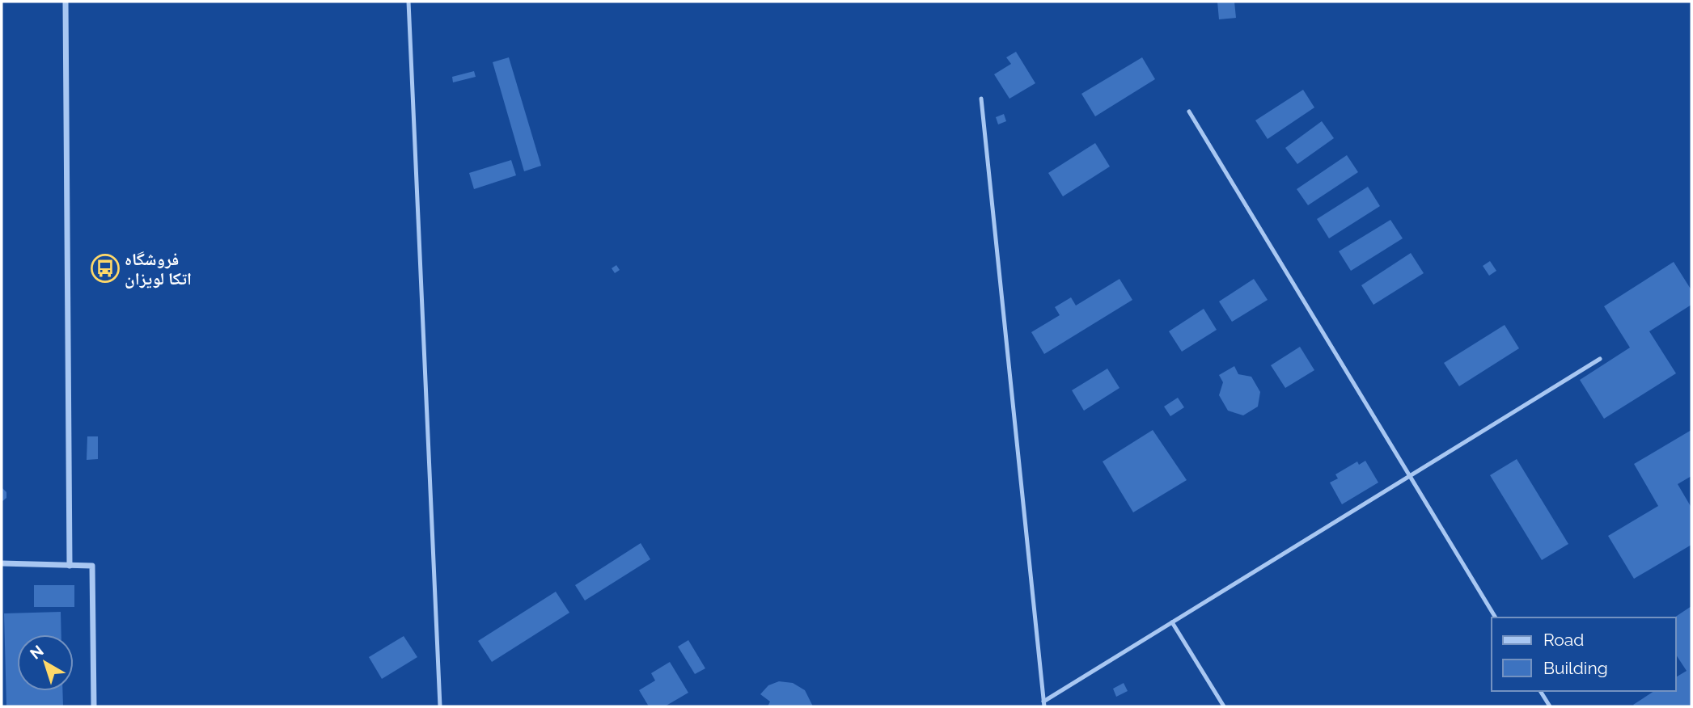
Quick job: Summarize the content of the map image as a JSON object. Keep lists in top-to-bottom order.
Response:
{
  "places": {
    "bus stop": ["فروشگاه اتکا لویزان"]
  },
  "legend": ["Road", "Building"],
  "north": "top left"
}
